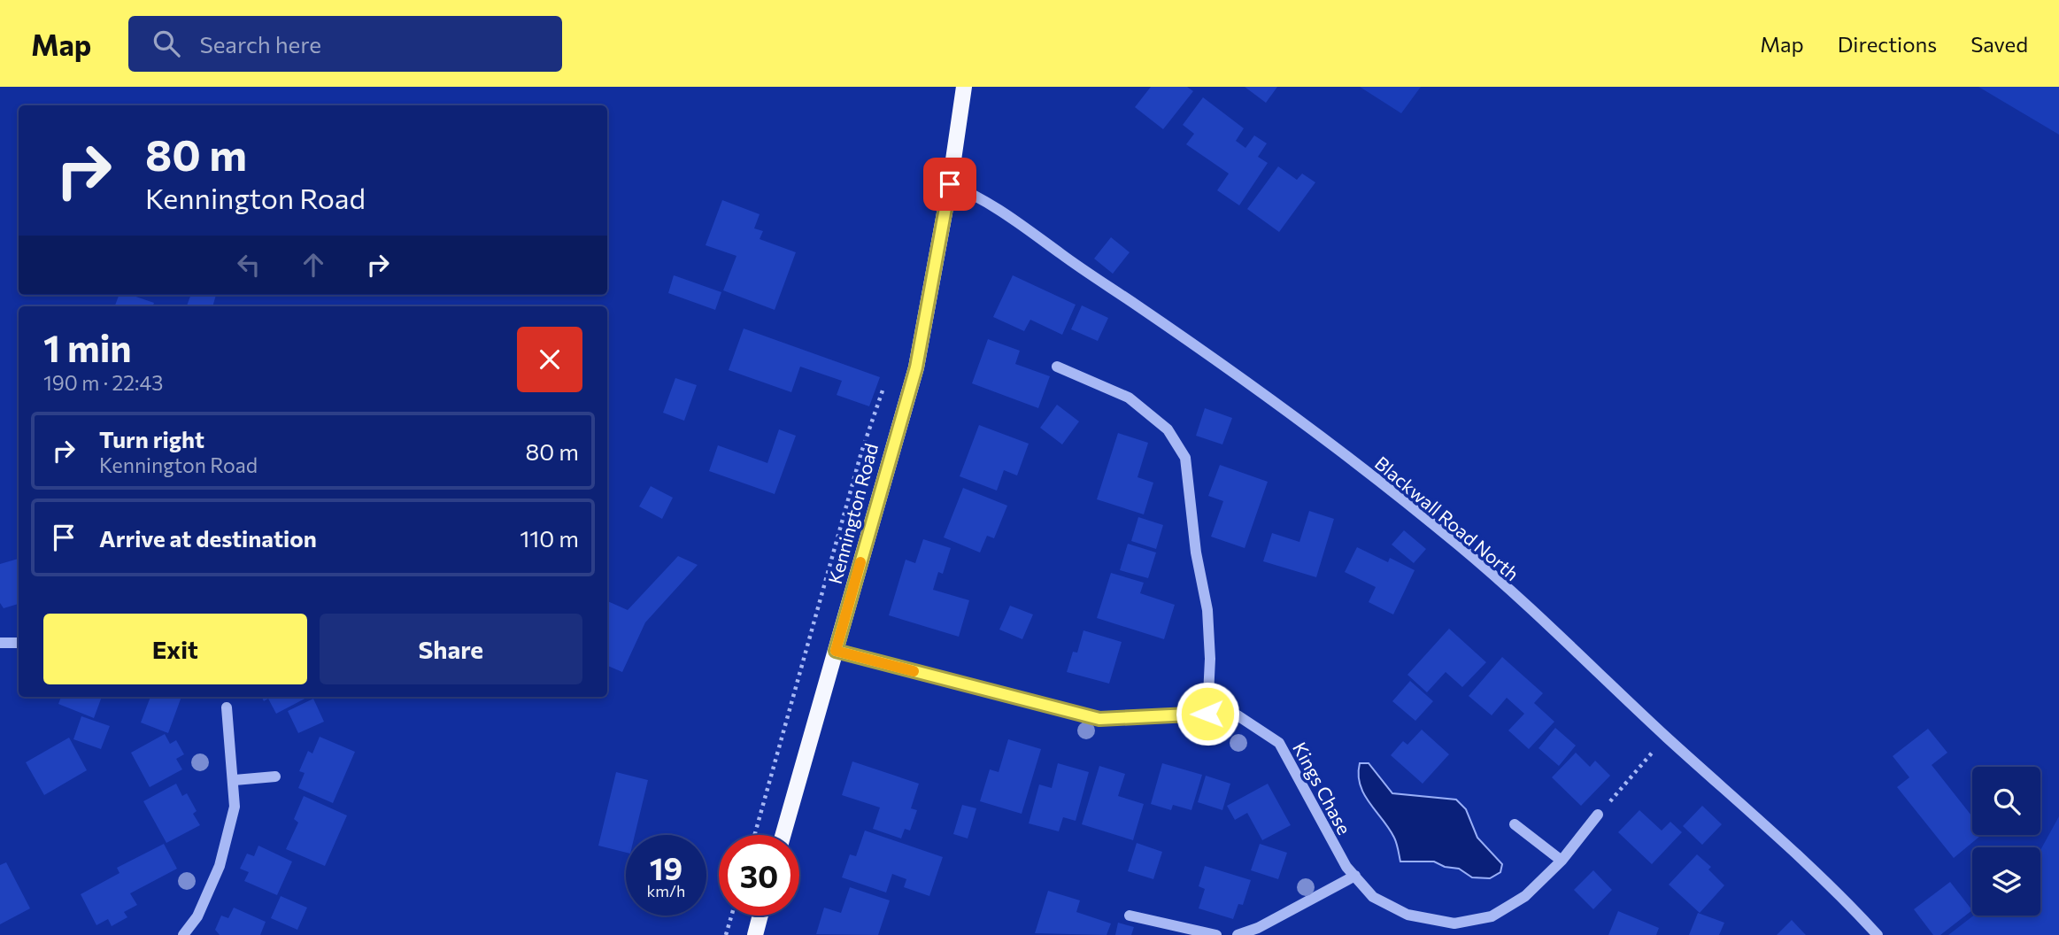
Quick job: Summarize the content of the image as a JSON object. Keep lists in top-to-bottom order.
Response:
{
  "streets": {
    "main road": ["Kennington Road"],
    "street": ["Blackwall Road North", "Kings Chase"]
  },
  "crossings": [
    ["Kennington Road", "Blackwall Road North"],
    ["Kennington Road", "Kings Chase"]
  ],
  "page": {
    "header": "Map",
    "search": "Search here",
    "nav": ["Map", "Directions", "Saved"],
    "turn": ["80 m", "Kennington Road"],
    "heading": ["1 min", "190 m · 22:43"],
    "list": [
      {
        "name": "Turn right",
        "note": "Kennington Road",
        "value": "80 m"
      },
      {
        "name": "Arrive at destination",
        "value": "110 m"
      }
    ],
    "buttons": ["Exit", "Share"],
    "speed": "19 km/h",
    "limit": "30"
  }
}
